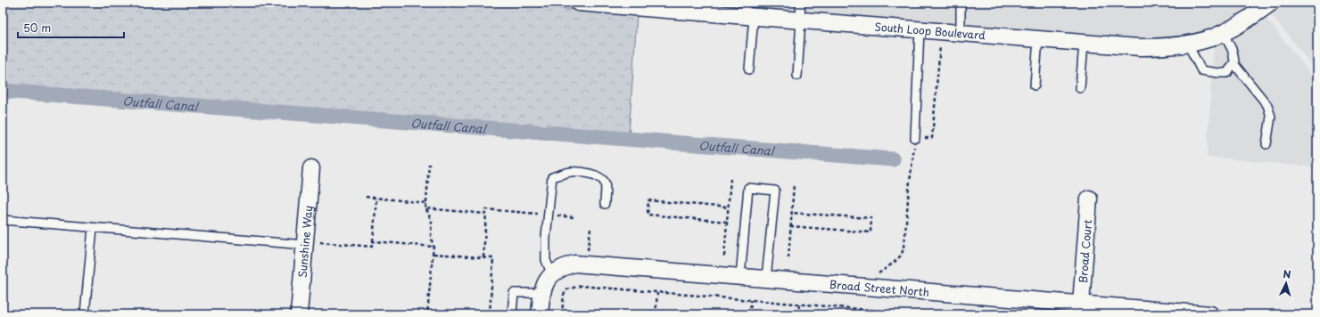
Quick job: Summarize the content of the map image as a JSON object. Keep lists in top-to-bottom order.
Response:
{
  "streets": {
    "street": [
      "South Loop Boulevard",
      "Sunshine Way",
      "Broad Court",
      "Broad Street North"
    ]
  },
  "crossings": [
    ["Broad Court", "Broad Street North"]
  ],
  "water": ["Outfall Canal"],
  "scale_bar": "50 m",
  "north": "top"
}
